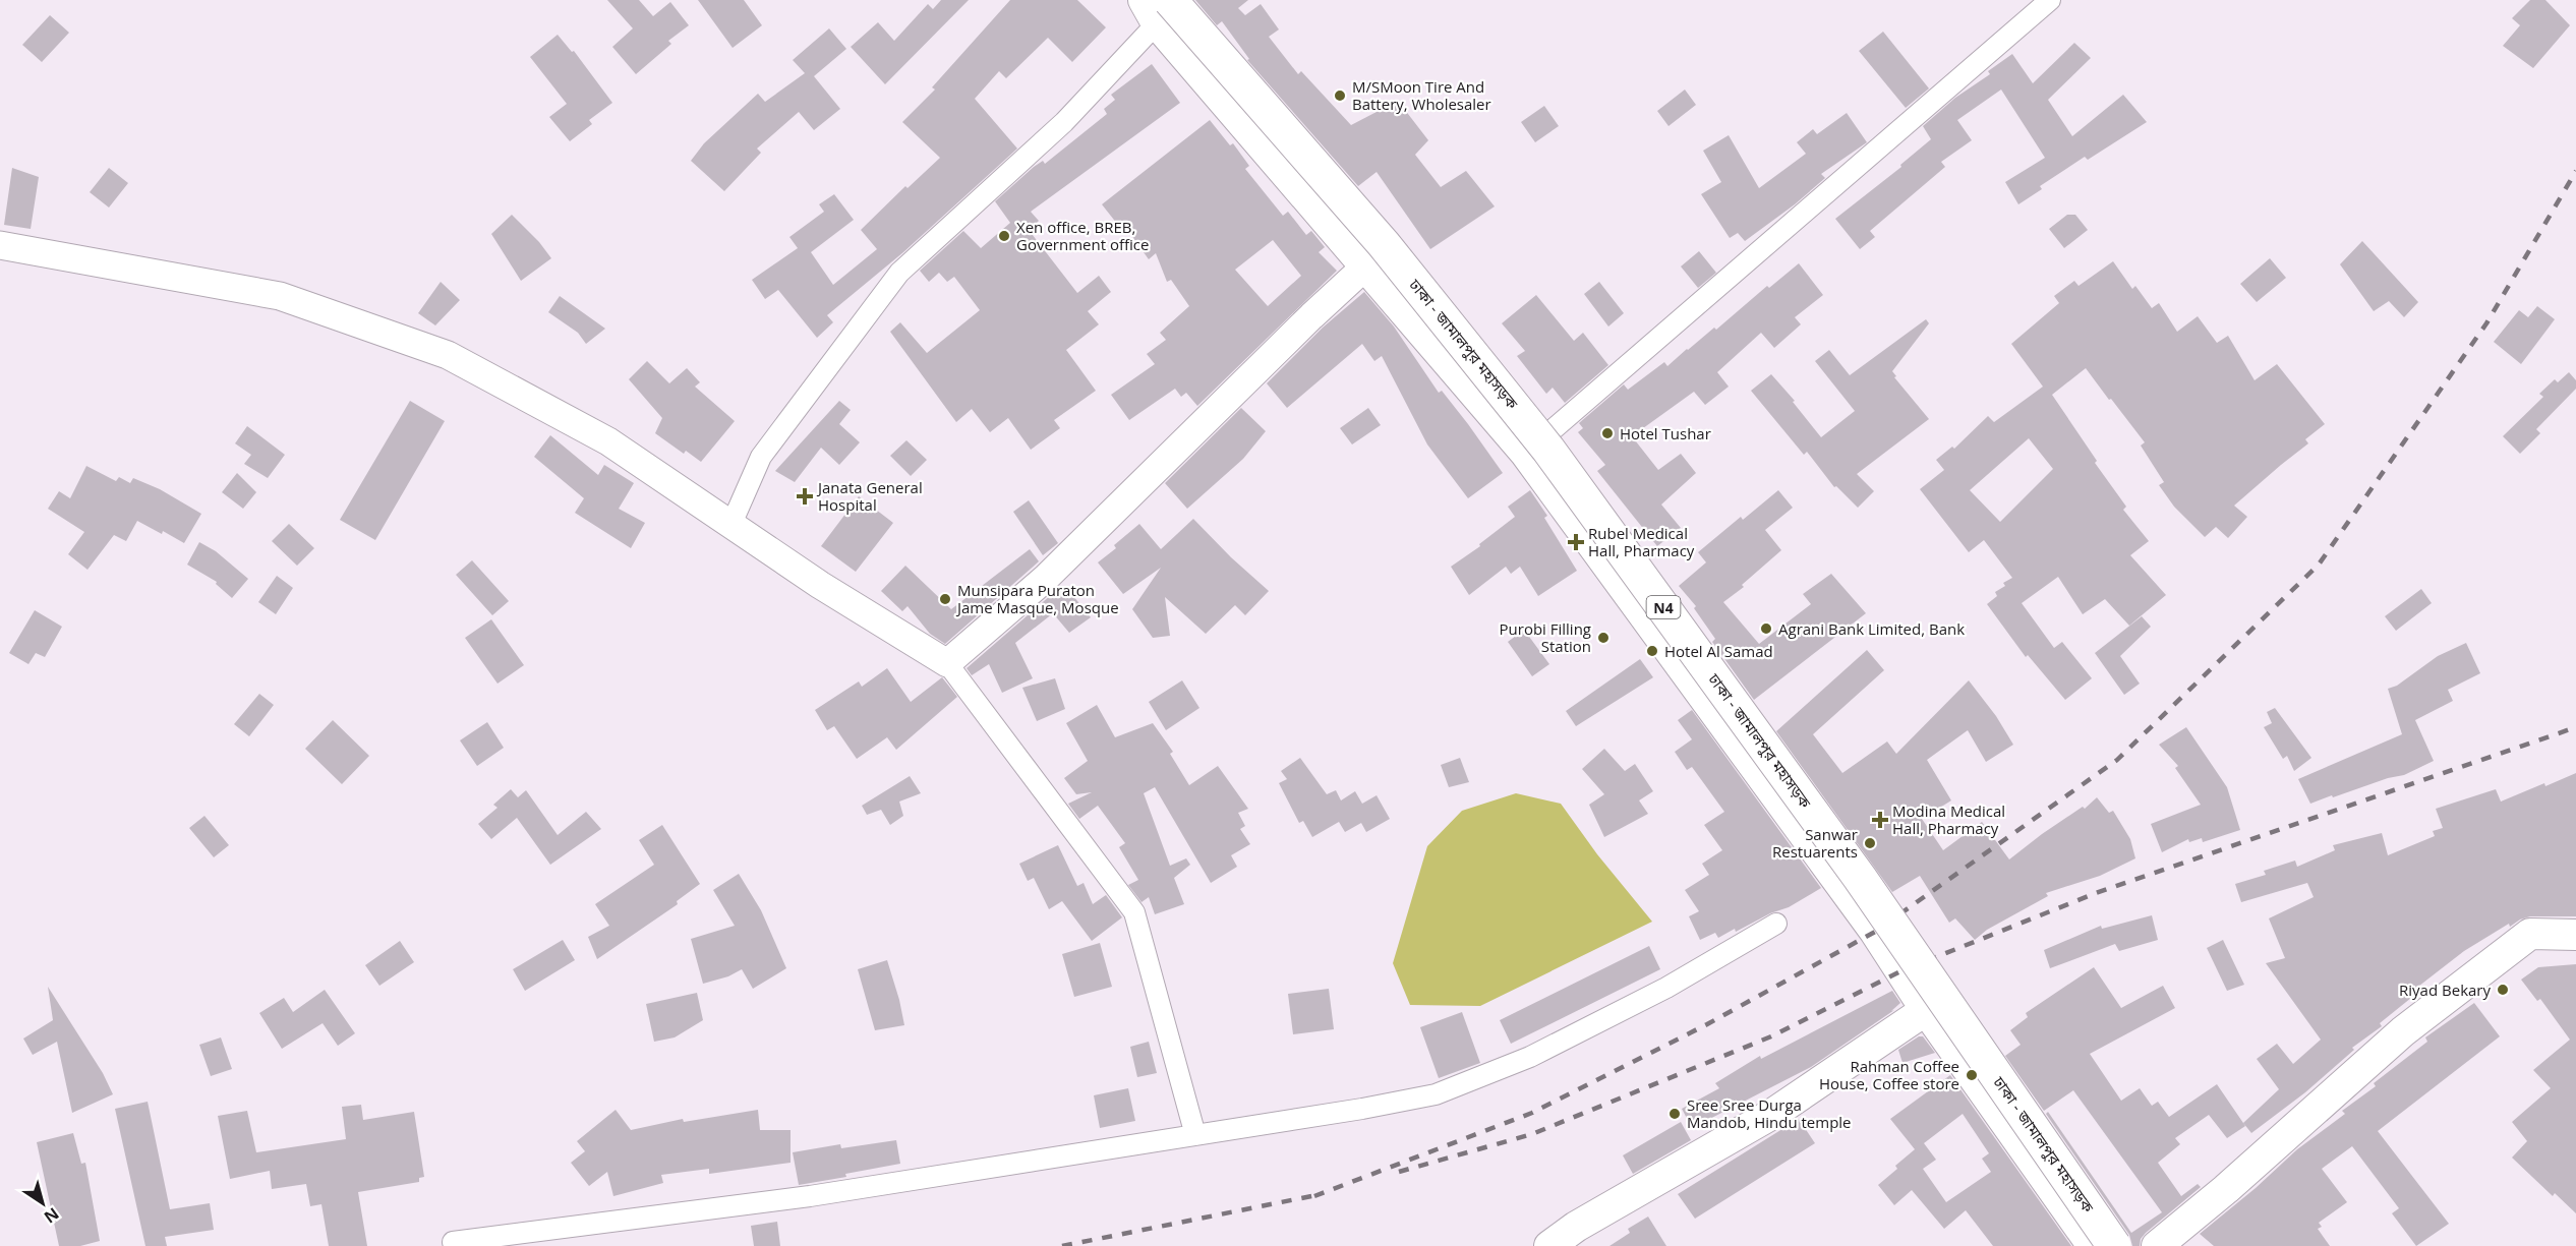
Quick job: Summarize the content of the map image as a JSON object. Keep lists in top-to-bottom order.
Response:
{
  "streets": {
    "highway": ["ঢাকা - জামালপুর মহাসড়ক", "N4"]
  },
  "places": {
    "other": [
      "M/SMoon Tire And Battery, Wholesaler",
      "Xen office, BREB, Government office",
      "Hotel Tushar",
      "Munsipara Puraton Jame Masque, Mosque",
      "Agrani Bank Limited, Bank",
      "Purobi Filling Station",
      "Hotel Al Samad",
      "Sanwar Restuarents",
      "Riyad Bekary",
      "Rahman Coffee House, Coffee store",
      "Sree Sree Durga Mandob, Hindu temple"
    ],
    "health": ["Janata General Hospital", "Rubel Medical Hall, Pharmacy", "Modina Medical Hall, Pharmacy"]
  },
  "north": "bottom right"
}
